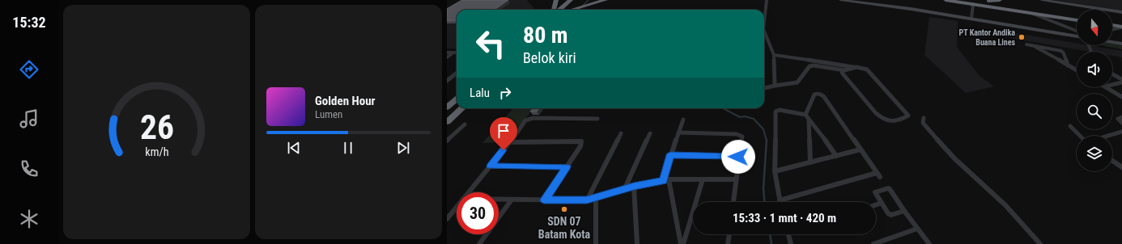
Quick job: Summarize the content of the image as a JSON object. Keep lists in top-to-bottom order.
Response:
{
  "places": ["PT Kantor Andika Buana Lines", "SDN 07 Batam Kota"],
  "north": "bottom",
  "page": {
    "tabs": "15:32",
    "turn": ["80 m", "Belok kiri"],
    "then": "Lalu",
    "song": ["Golden Hour", "Lumen"],
    "limit": "30",
    "trip": "15:33 · 1 mnt · 420 m",
    "gauge": ["26", "km/h"]
  }
}
